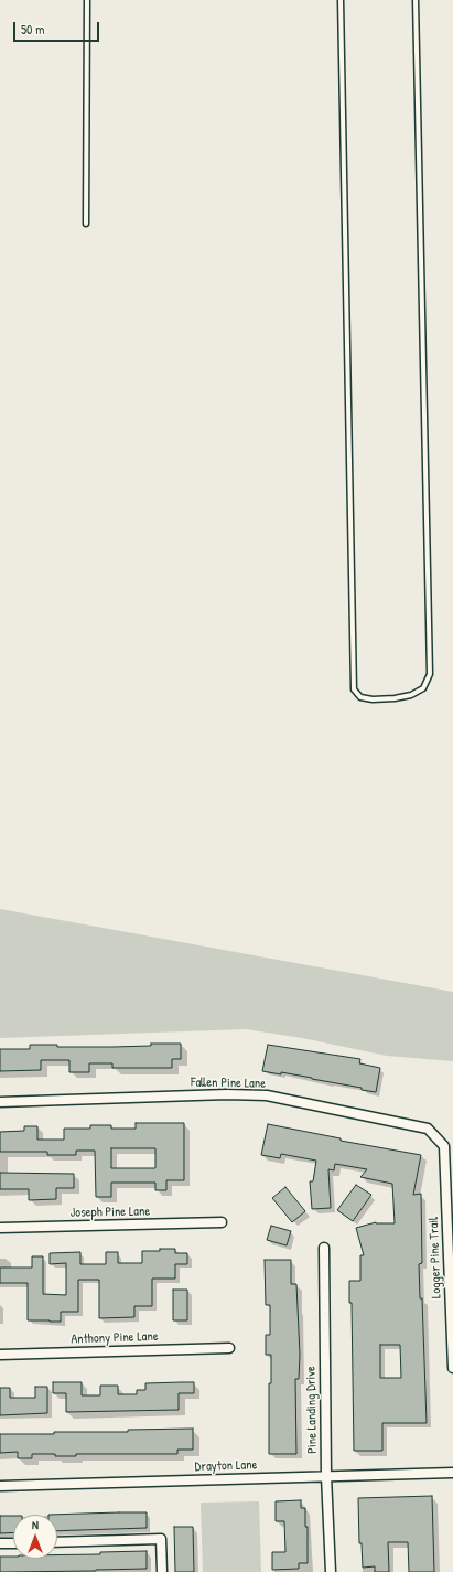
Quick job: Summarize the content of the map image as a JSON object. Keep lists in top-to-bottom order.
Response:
{
  "streets": {
    "street": [
      "Fallen Pine Lane",
      "Joseph Pine Lane",
      "Logger Pine Trail",
      "Anthony Pine Lane",
      "Pine Landing Drive",
      "Drayton Lane"
    ]
  },
  "crossings": [
    ["Fallen Pine Lane", "Logger Pine Trail"],
    ["Pine Landing Drive", "Drayton Lane"]
  ],
  "scale_bar": "50 m",
  "north": "top"
}
